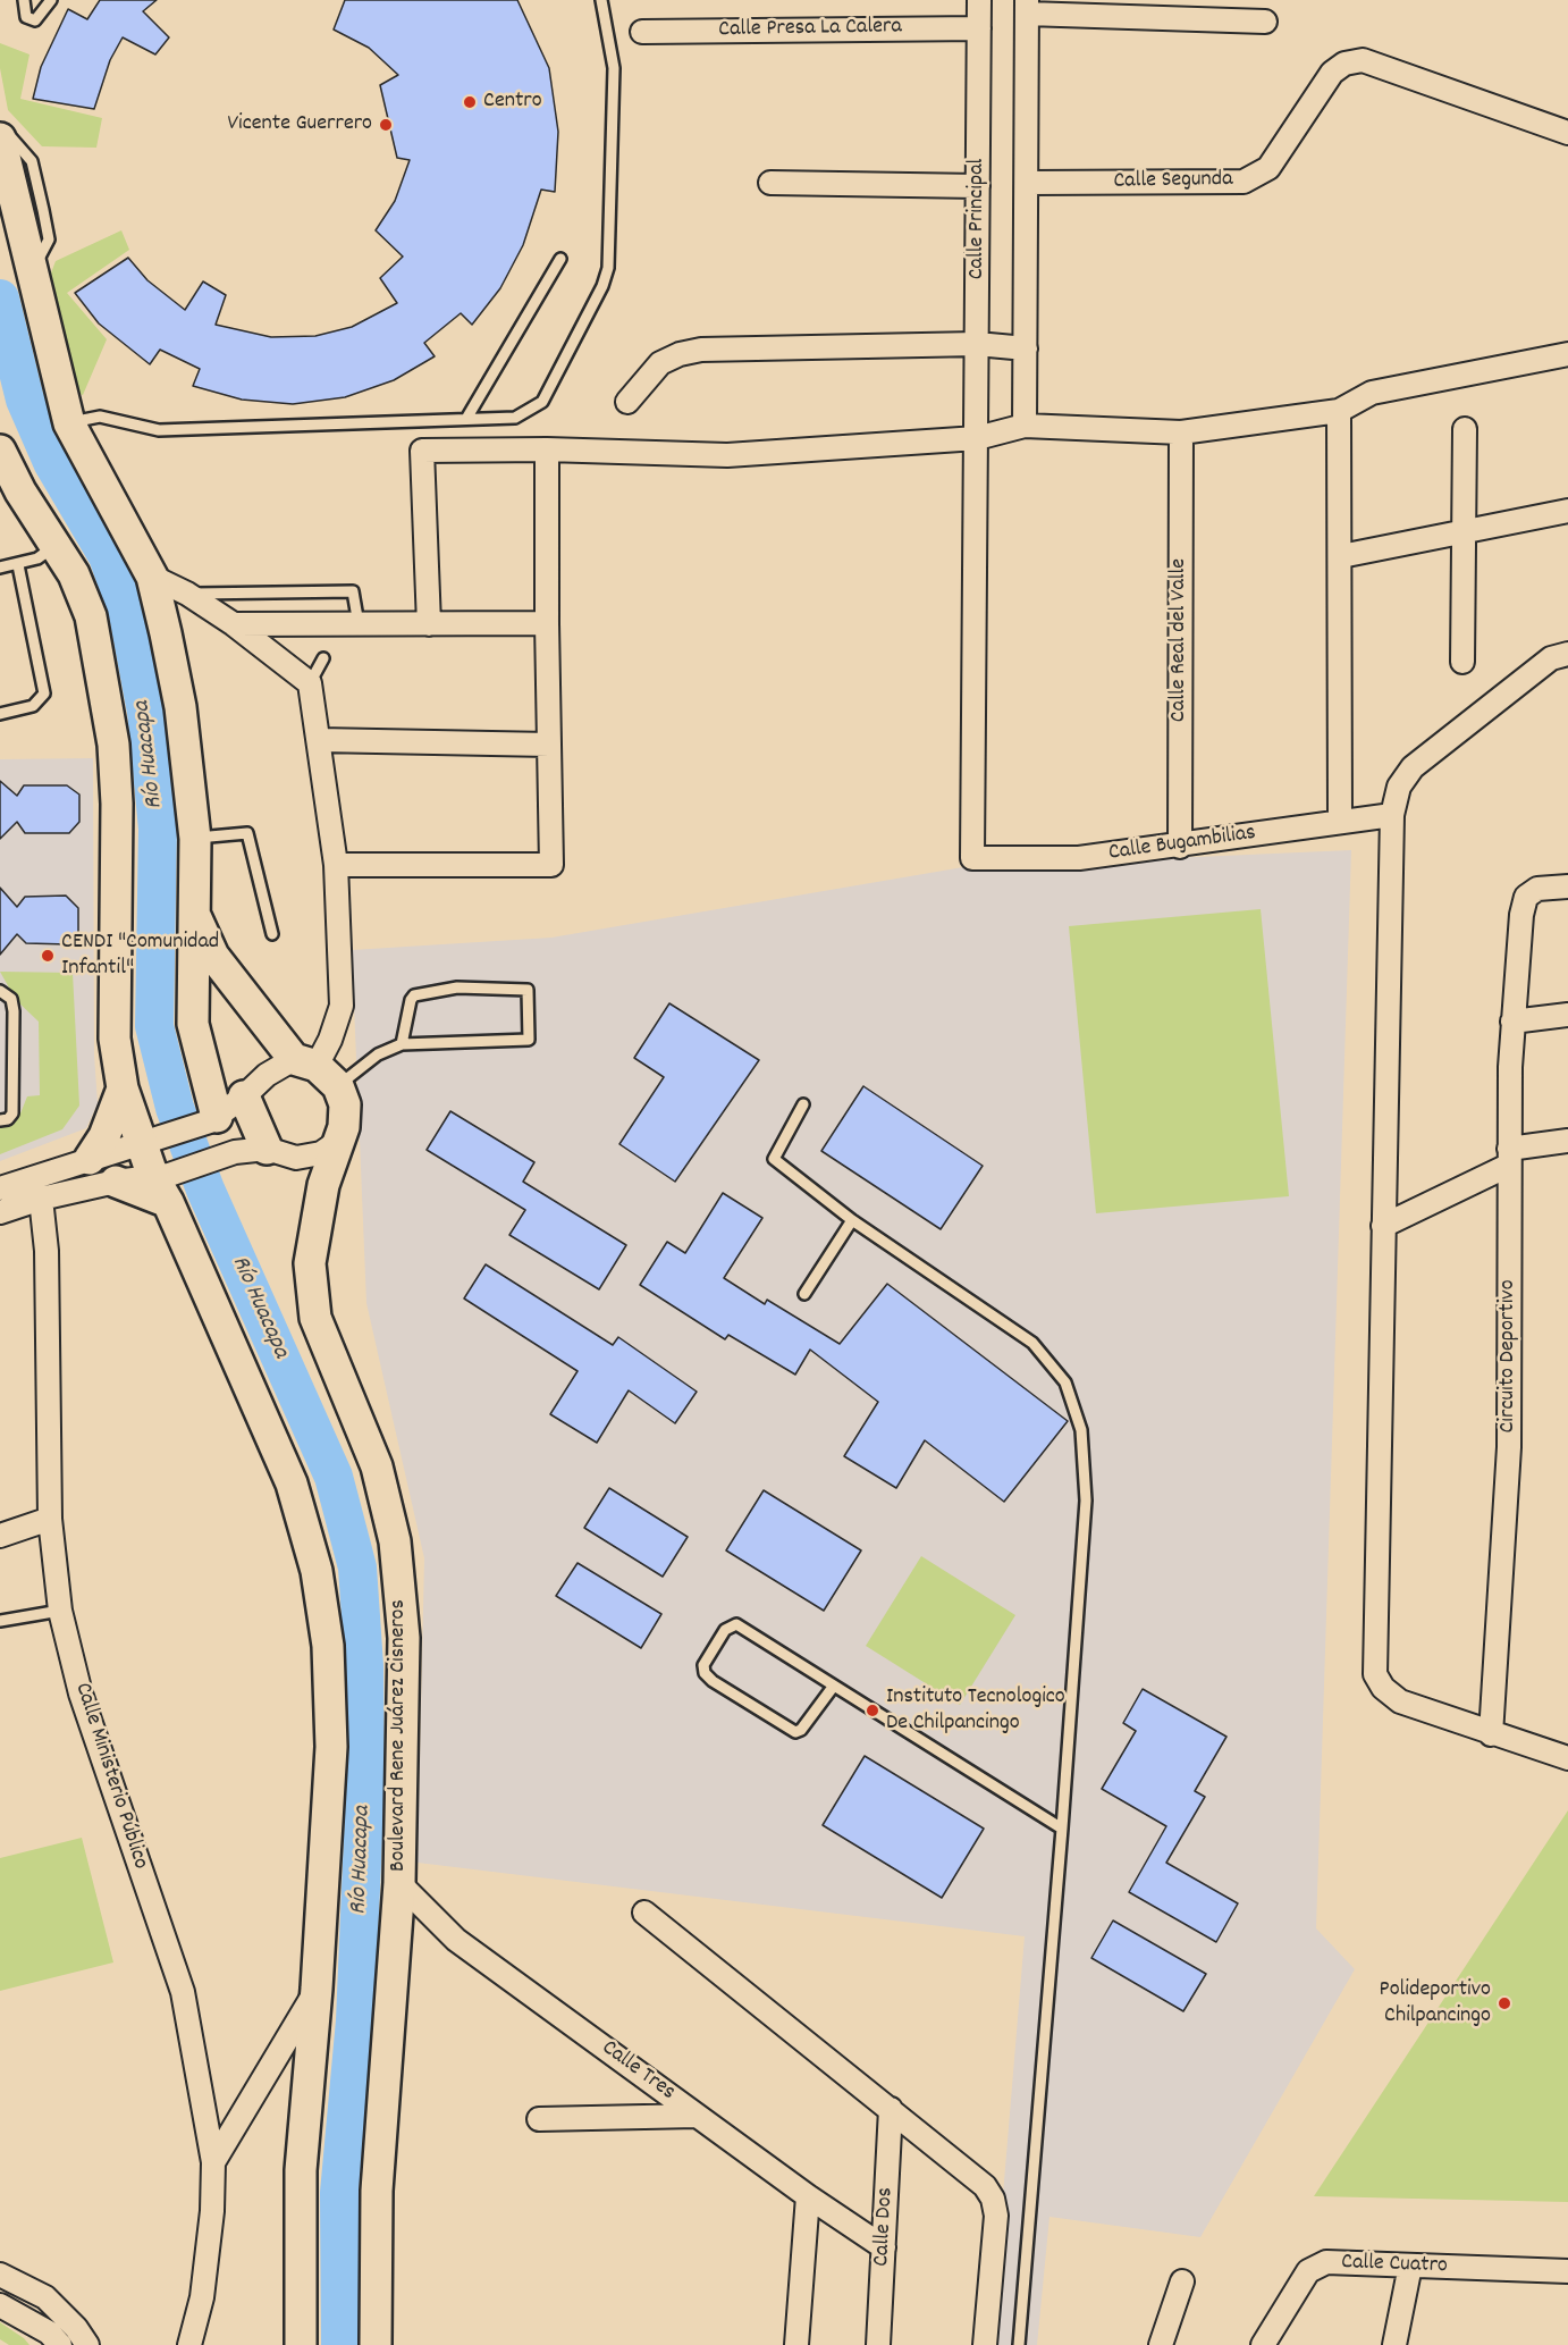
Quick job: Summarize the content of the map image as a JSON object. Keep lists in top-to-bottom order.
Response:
{
  "streets": {
    "main road": ["Boulevard Rene Juárez Cisneros"],
    "street": [
      "Calle Presa La Calera",
      "Calle Segunda",
      "Calle Principal",
      "Calle Real del Valle",
      "Calle Bugambilias",
      "Circuito Deportivo",
      "Calle Ministerio Público",
      "Calle Tres",
      "Calle Dos",
      "Calle Cuatro"
    ]
  },
  "crossings": [
    ["Calle Presa La Calera", "Calle Principal"],
    ["Calle Principal", "Calle Bugambilias"],
    ["Calle Real del Valle", "Calle Bugambilias"],
    ["Boulevard Rene Juárez Cisneros", "Calle Tres"],
    ["Calle Tres", "Calle Dos"]
  ],
  "water": ["Río Huacapa"],
  "places": [
    "Centro",
    "Vicente Guerrero",
    "CENDI \"Comunidad Infantil\"",
    "Instituto Tecnologico De Chilpancingo",
    "Polideportivo Chilpancingo"
  ]
}
